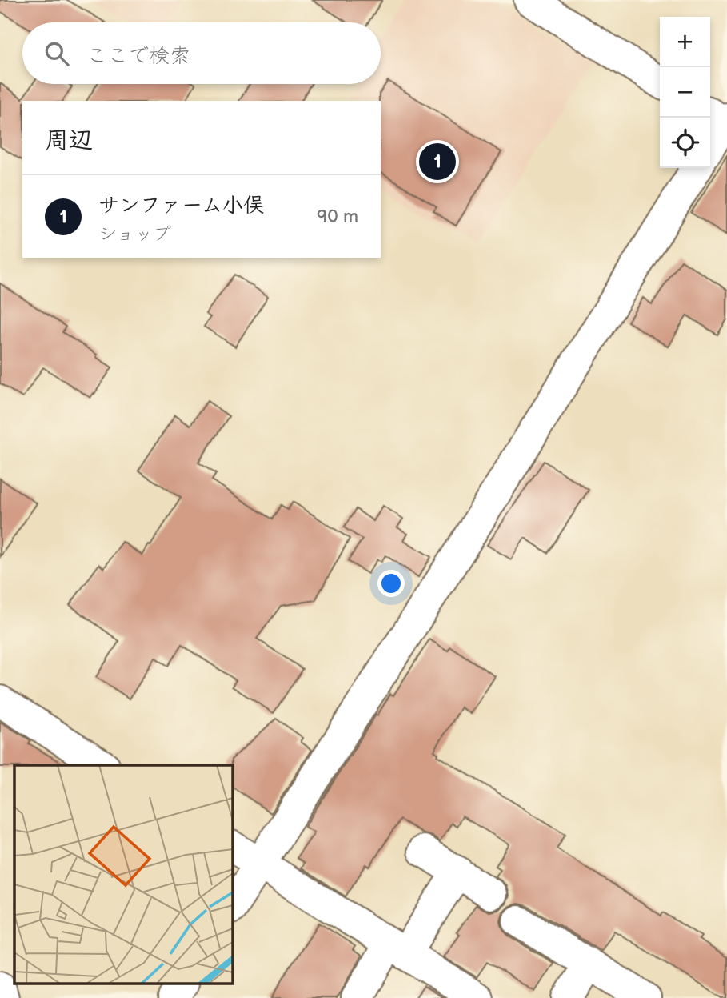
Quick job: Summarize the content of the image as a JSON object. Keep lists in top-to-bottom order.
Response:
{
  "page": {
    "map_buttons": ["+", "−"],
    "search": "ここで検索",
    "heading": "周辺",
    "pins": "1",
    "list": [
      {
        "mark": "1",
        "name": "サンファーム小俣",
        "note": "ショップ",
        "value": "90 m"
      }
    ]
  }
}
